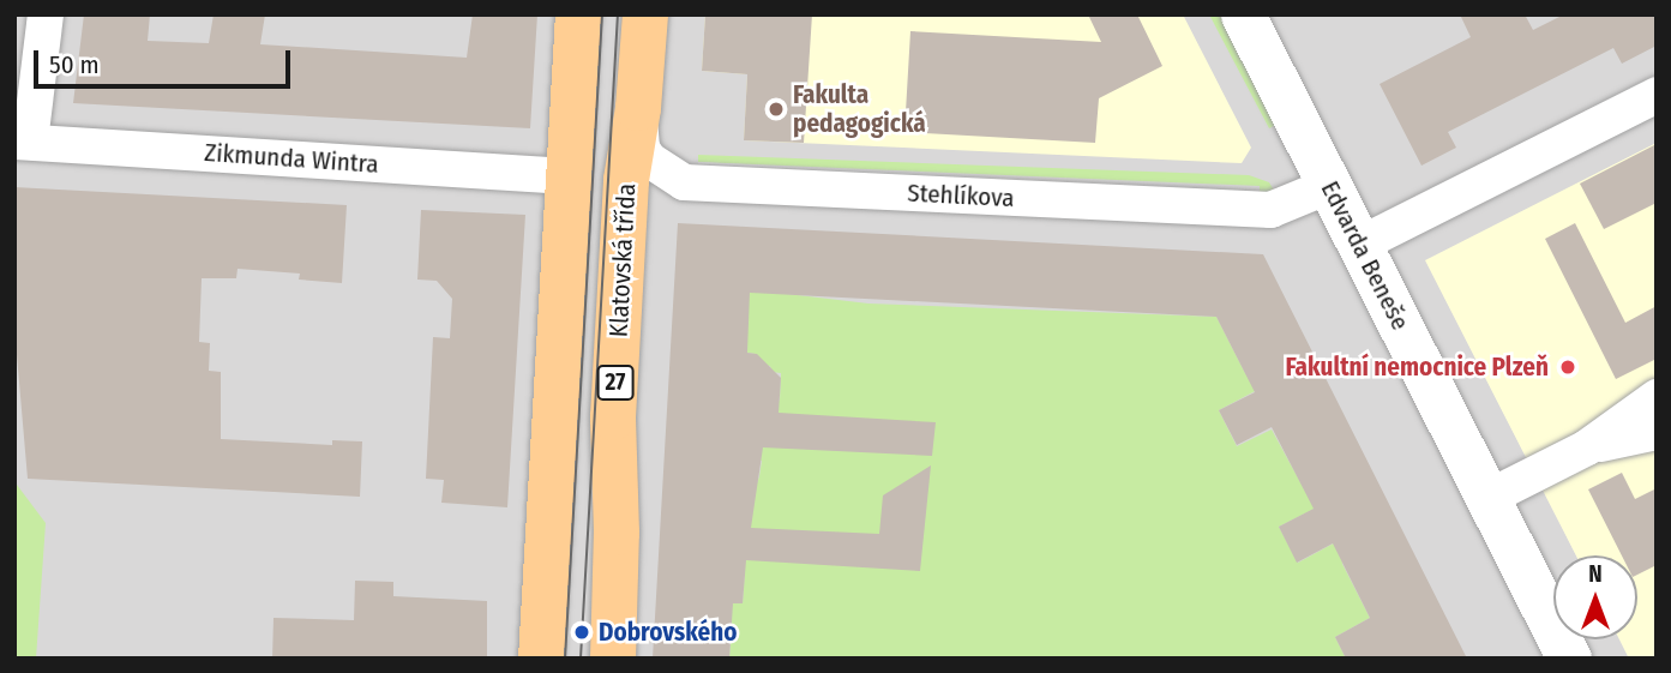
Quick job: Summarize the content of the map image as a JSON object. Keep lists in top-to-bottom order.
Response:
{
  "streets": {
    "main road": ["Klatovská třída", "27"],
    "street": ["Zikmunda Wintra", "Stehlíkova", "Edvarda Beneše"]
  },
  "crossings": [
    ["Stehlíkova", "Edvarda Beneše"],
    ["Stehlíkova", "Klatovská třída"]
  ],
  "places": ["Fakulta pedagogická", "Fakultní nemocnice Plzeň", "Dobrovského"],
  "scale_bar": "50 m",
  "north": "top"
}
